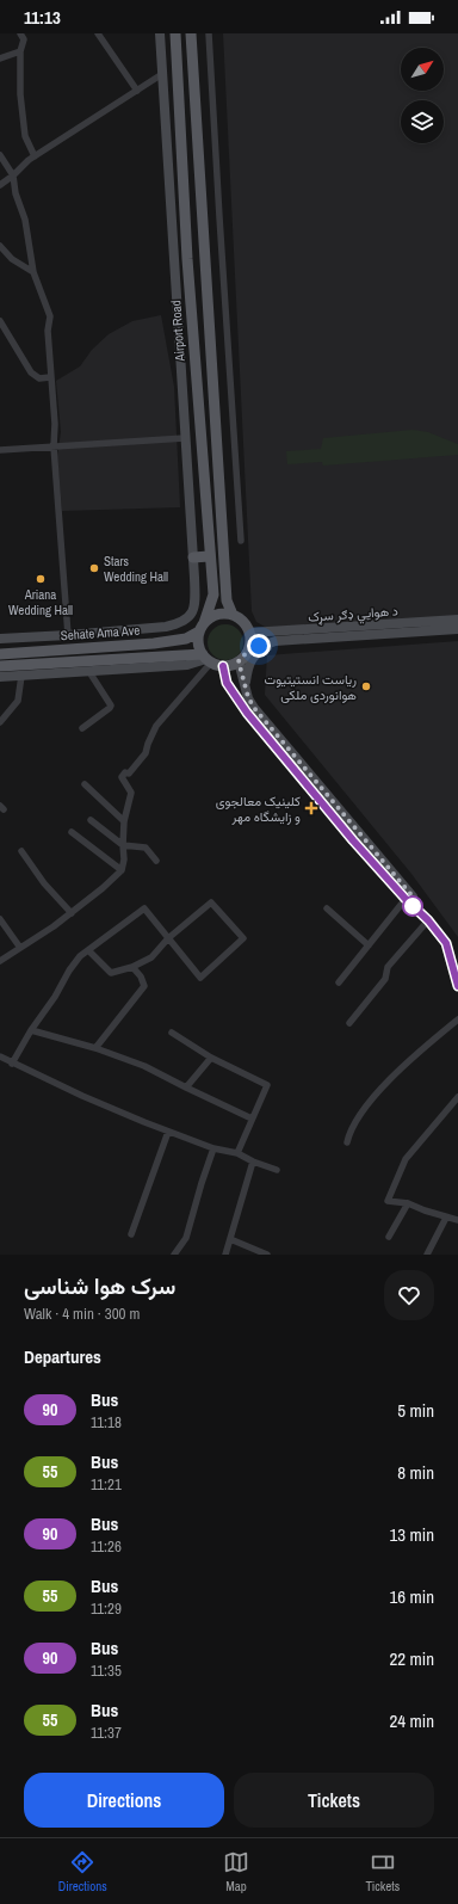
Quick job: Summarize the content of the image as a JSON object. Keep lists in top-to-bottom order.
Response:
{
  "streets": {
    "main road": ["Airport Road", "د هوايي ډګر سړک", "Sehate Ama Ave"]
  },
  "crossings": [
    ["Airport Road", "د هوايي ډګر سړک"],
    ["Airport Road", "Sehate Ama Ave"],
    ["د هوايي ډګر سړک", "Sehate Ama Ave"]
  ],
  "places": {
    "other": ["Stars Wedding Hall", "Ariana Wedding Hall", "ریاست انستیتیوت هوانوردی ملکی"],
    "health": ["کلینیک معالجوی و زایشگاه مهر"]
  },
  "lines": ["bus line 90"],
  "north": "top right",
  "page": {
    "status": "11:13",
    "heading": [
      ["سرک هوا شناسی", "Walk · 4 min · 300 m"],
      "Departures"
    ],
    "list": [
      {
        "mark": "90",
        "name": "Bus",
        "note": "11:18",
        "value": "5 min"
      },
      {
        "mark": "55",
        "name": "Bus",
        "note": "11:21",
        "value": "8 min"
      },
      {
        "mark": "90",
        "name": "Bus",
        "note": "11:26",
        "value": "13 min"
      },
      {
        "mark": "55",
        "name": "Bus",
        "note": "11:29",
        "value": "16 min"
      },
      {
        "mark": "90",
        "name": "Bus",
        "note": "11:35",
        "value": "22 min"
      },
      {
        "mark": "55",
        "name": "Bus",
        "note": "11:37",
        "value": "24 min"
      }
    ],
    "buttons": ["Directions", "Tickets"],
    "tabs": ["Directions", "Map", "Tickets"]
  }
}
